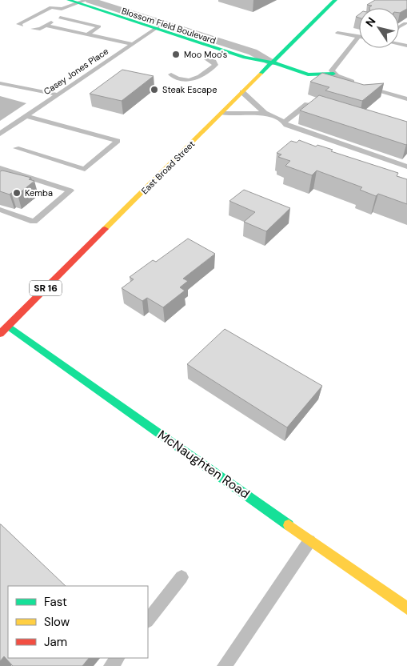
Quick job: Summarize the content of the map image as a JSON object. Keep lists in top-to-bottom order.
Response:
{
  "streets": {
    "main road": [
      "Blossom Field Boulevard",
      "East Broad Street",
      "SR 16",
      "McNaughten Road"
    ],
    "lane": ["Casey Jones Place"]
  },
  "crossings": [
    ["Blossom Field Boulevard", "Casey Jones Place"],
    ["Blossom Field Boulevard", "East Broad Street"],
    ["East Broad Street", "McNaughten Road"]
  ],
  "places": ["Moo Moo's", "Steak Escape", "Kemba"],
  "legend": ["Fast", "Slow", "Jam"],
  "north": "top left"
}
